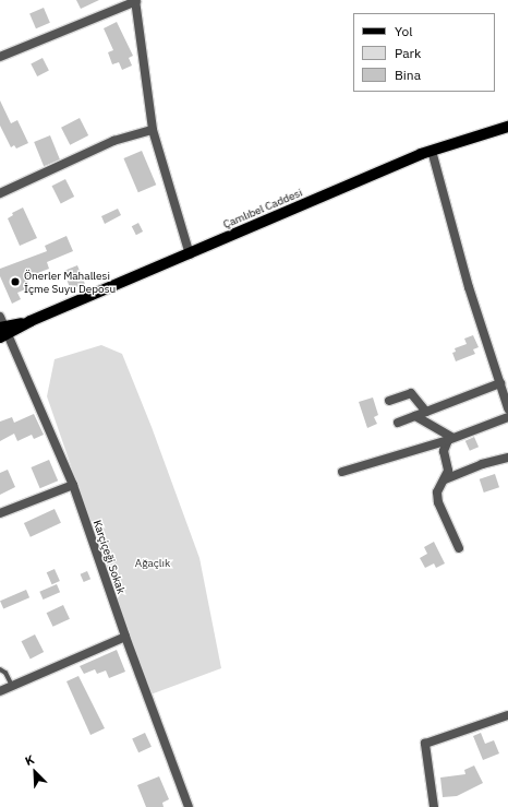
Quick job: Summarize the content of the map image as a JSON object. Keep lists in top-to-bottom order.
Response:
{
  "streets": {
    "main road": ["Çamlıbel Caddesi"],
    "street": ["Karçiçeği Sokak"]
  },
  "crossings": [
    ["Çamlıbel Caddesi", "Karçiçeği Sokak"]
  ],
  "parks": ["Ağaçlık"],
  "places": ["Önerler Mahallesi İçme Suyu Deposu"],
  "legend": ["Yol", "Park", "Bina"],
  "north": "top left"
}
